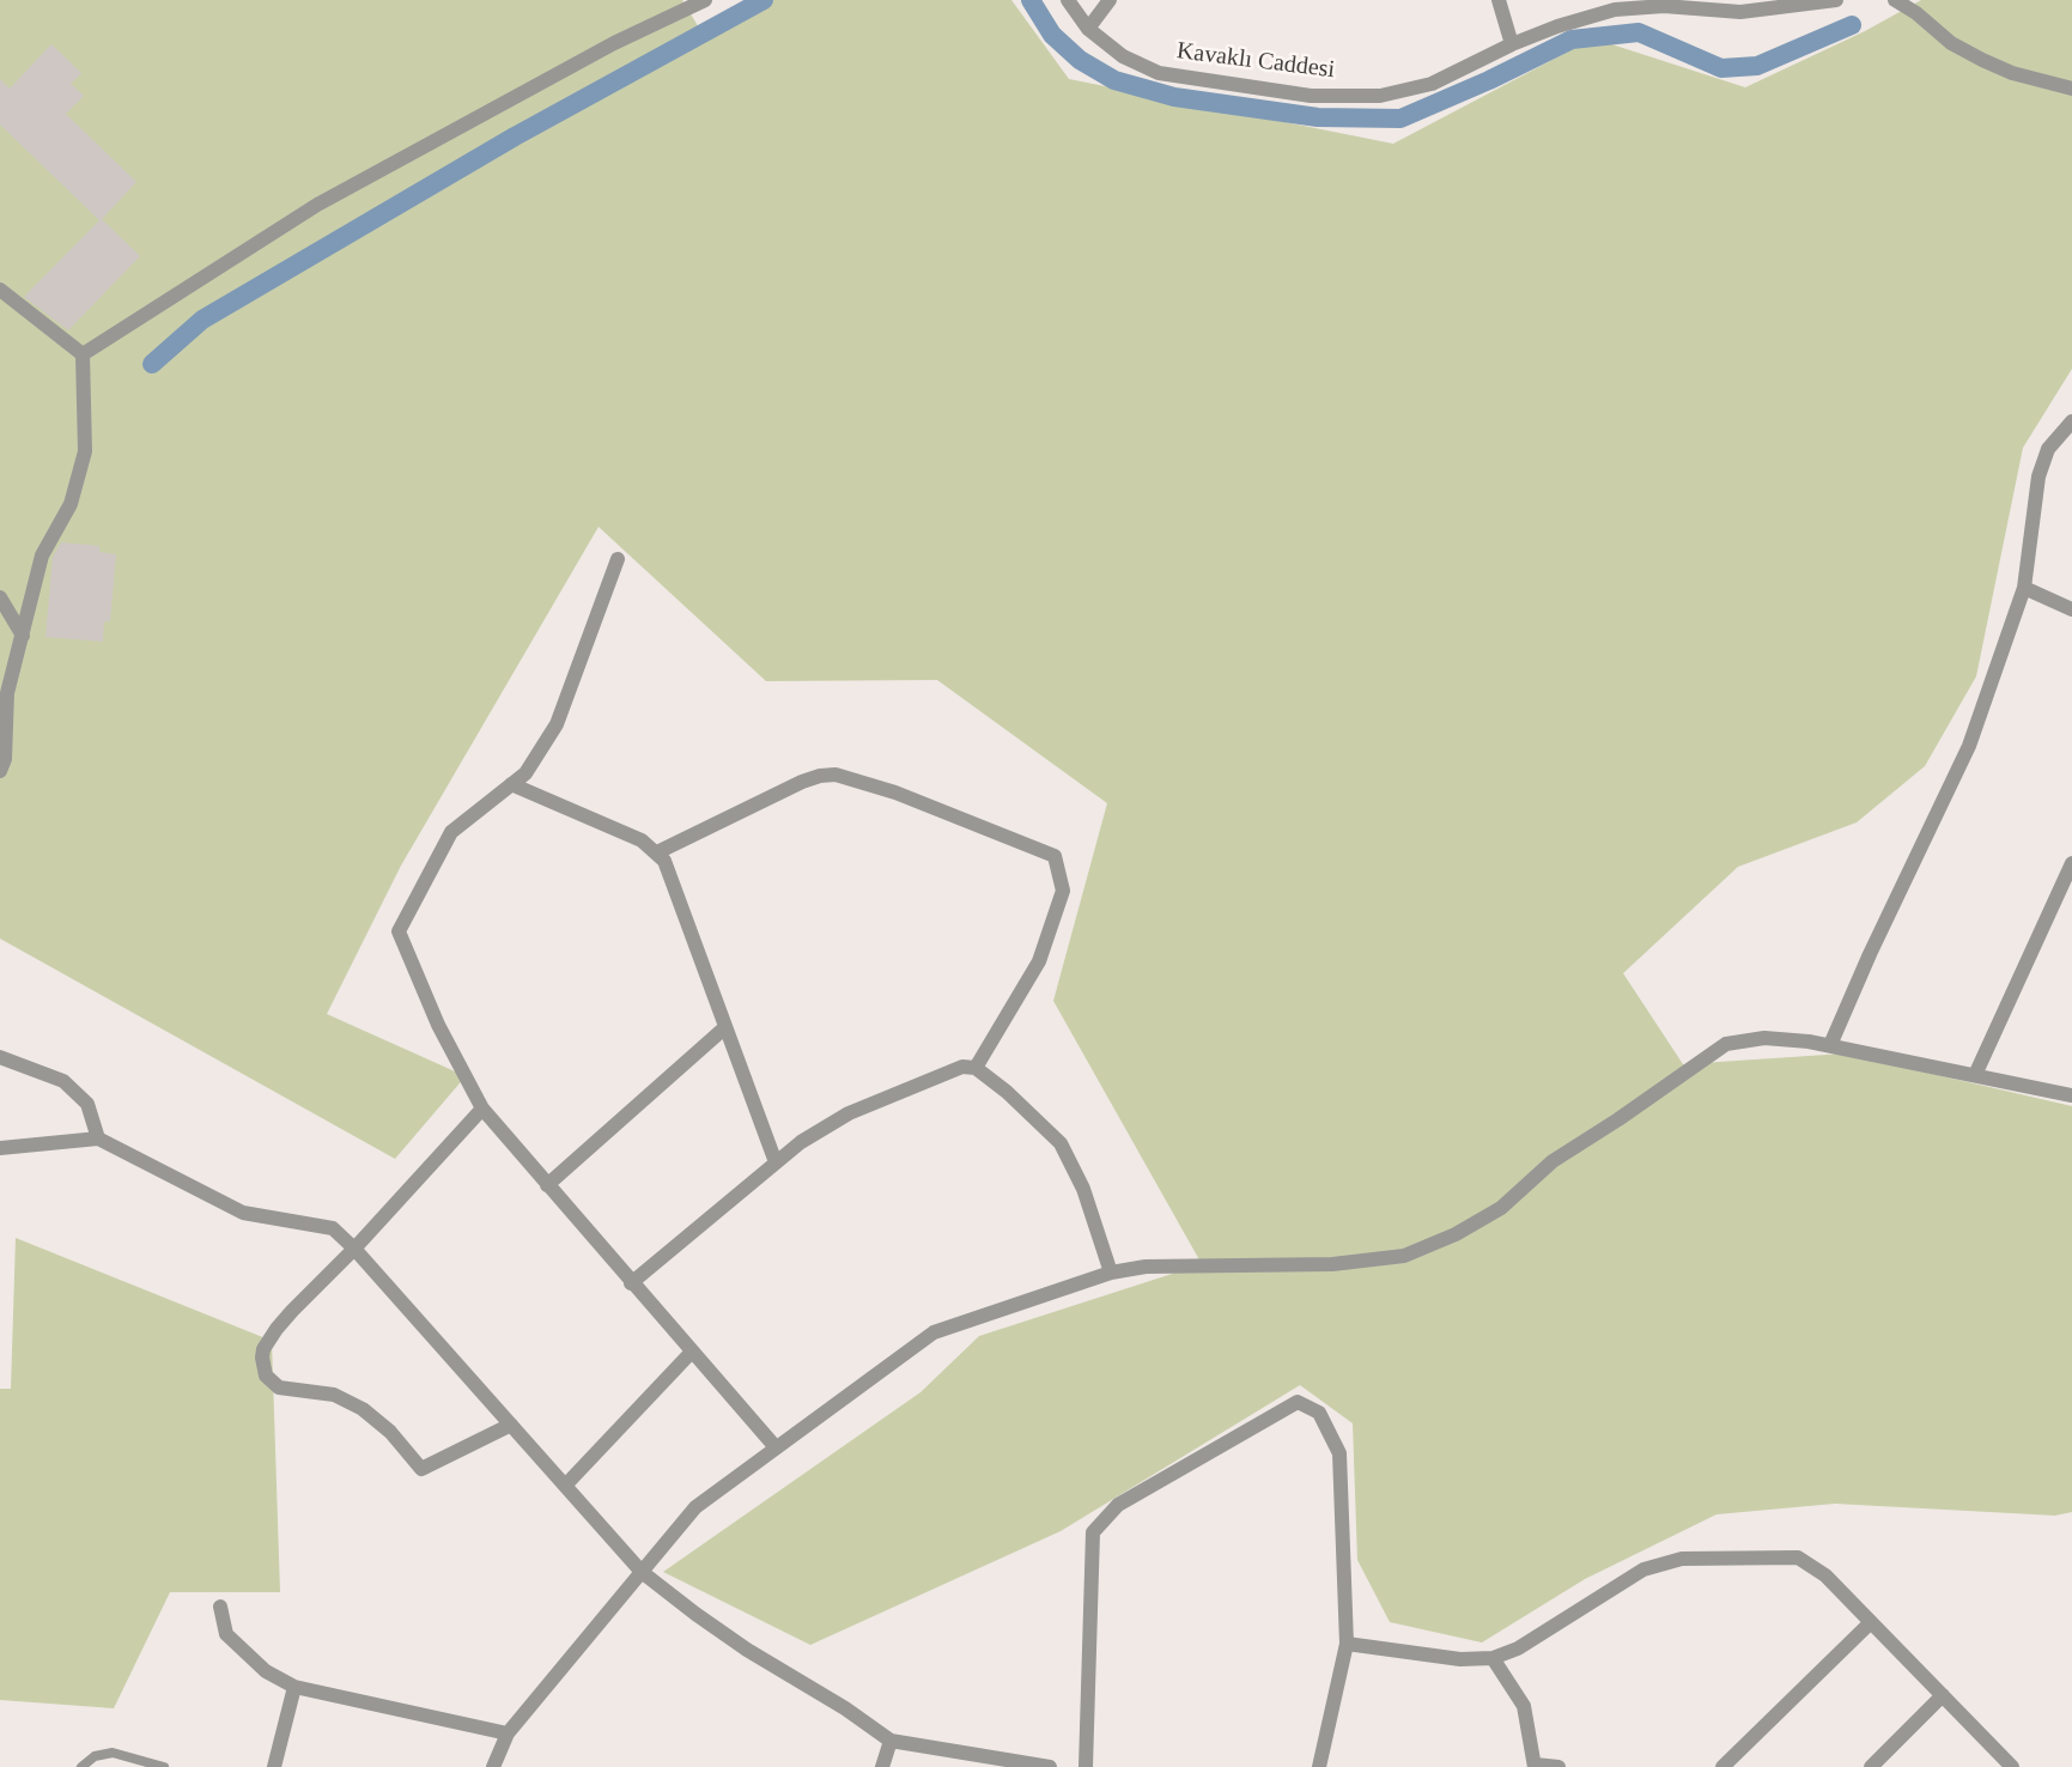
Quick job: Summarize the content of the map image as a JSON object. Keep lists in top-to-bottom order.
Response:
{
  "streets": {
    "street": ["Kavaklı Caddesi"]
  }
}
